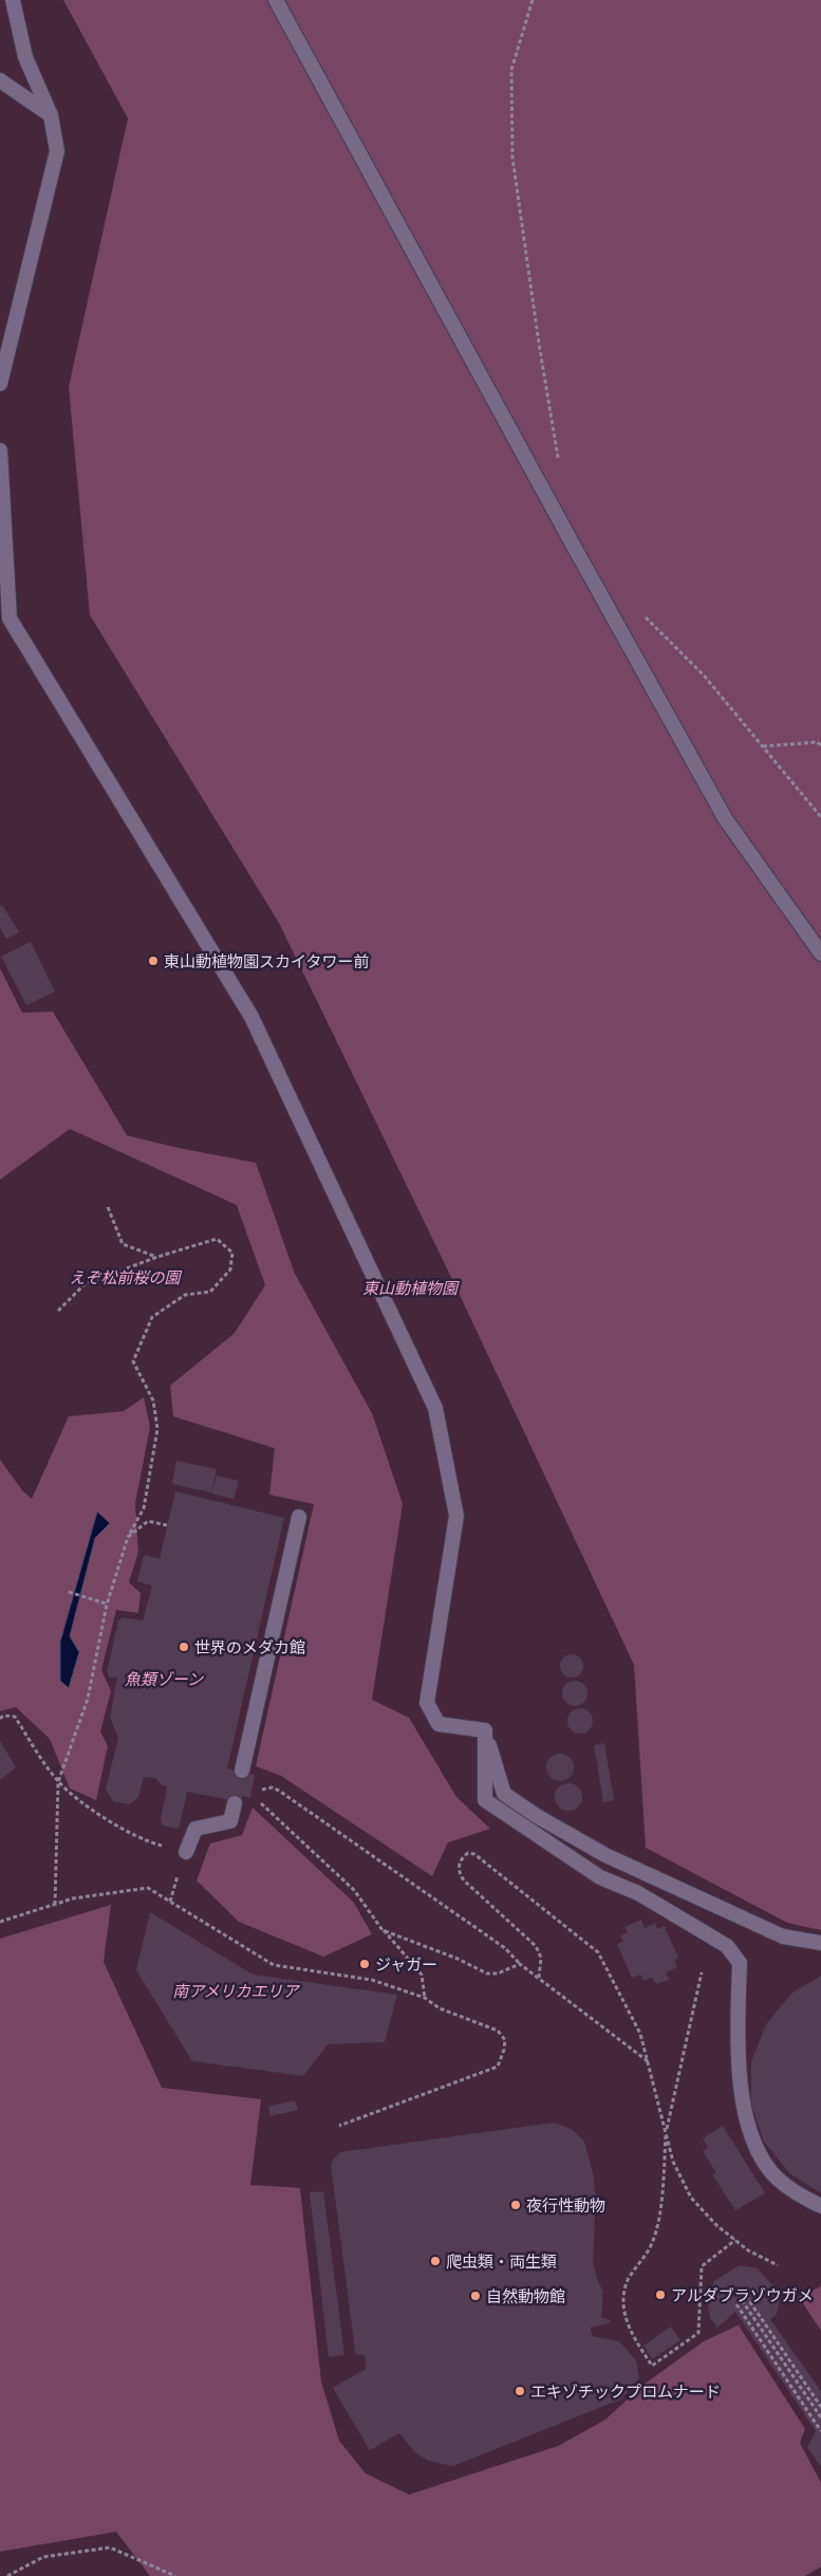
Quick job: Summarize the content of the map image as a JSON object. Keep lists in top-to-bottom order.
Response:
{
  "parks": [
    "えぞ松前桜の園",
    "東山動植物園",
    "魚類ゾーン",
    "南アメリカエリア"
  ],
  "places": [
    "東山動植物園スカイタワー前",
    "世界のメダカ館",
    "ジャガー",
    "夜行性動物",
    "爬虫類・両生類",
    "アルダブラゾウガメ",
    "自然動物館",
    "エキゾチックプロムナード"
  ]
}
